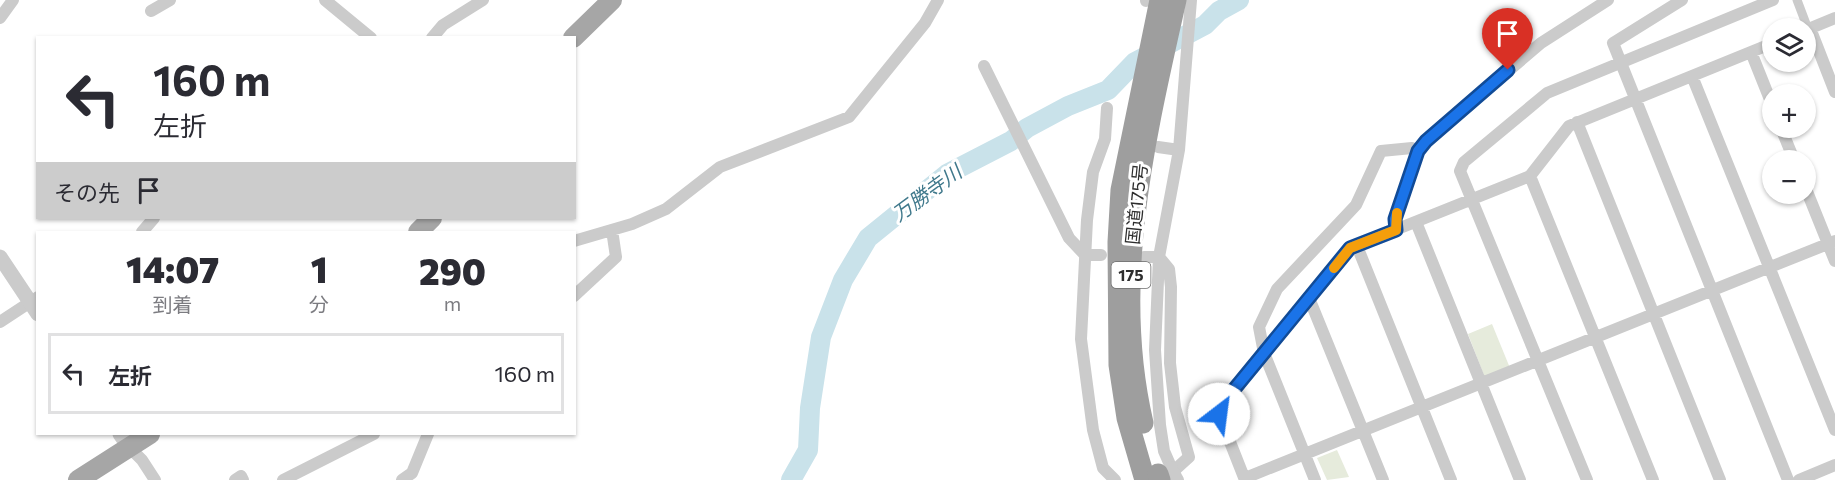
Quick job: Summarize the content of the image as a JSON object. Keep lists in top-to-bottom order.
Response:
{
  "streets": {
    "highway": ["国道175号", "175"]
  },
  "water": ["万勝寺川"],
  "page": {
    "map_buttons": ["+", "−"],
    "turn": ["160 m", "左折"],
    "then": "その先",
    "eta": [
      "14:07",
      "到着",
      "1",
      "分",
      "290",
      "m"
    ],
    "list": [
      {
        "name": "左折",
        "value": "160 m"
      }
    ]
  }
}
